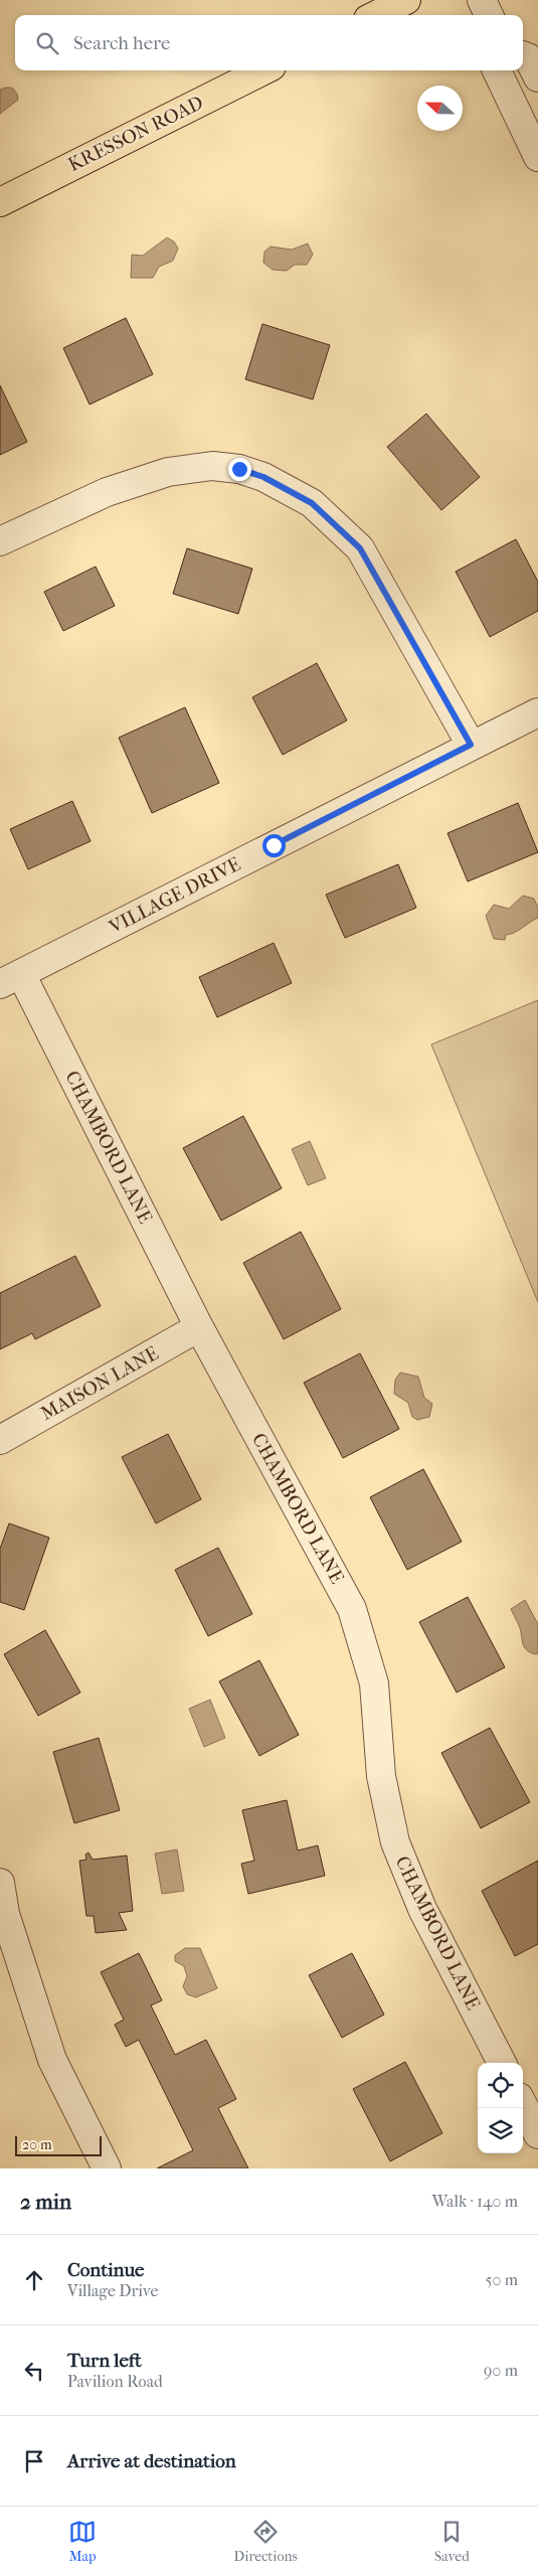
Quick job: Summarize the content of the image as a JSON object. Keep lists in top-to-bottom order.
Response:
{
  "streets": {
    "main road": ["KRESSON ROAD"],
    "street": ["VILLAGE DRIVE", "CHAMBORD LANE", "MAISON LANE"]
  },
  "crossings": [
    ["VILLAGE DRIVE", "CHAMBORD LANE"],
    ["CHAMBORD LANE", "MAISON LANE"]
  ],
  "scale_bar": "20 m",
  "north": "left",
  "page": {
    "search": "Search here",
    "scale": "20 m",
    "heading": ["2 min", "Walk · 140 m"],
    "list": [
      ["Continue", "Village Drive", "50 m"],
      ["Turn left", "Pavilion Road", "90 m"],
      "Arrive at destination"
    ],
    "nav": ["Map", "Directions", "Saved"]
  }
}
